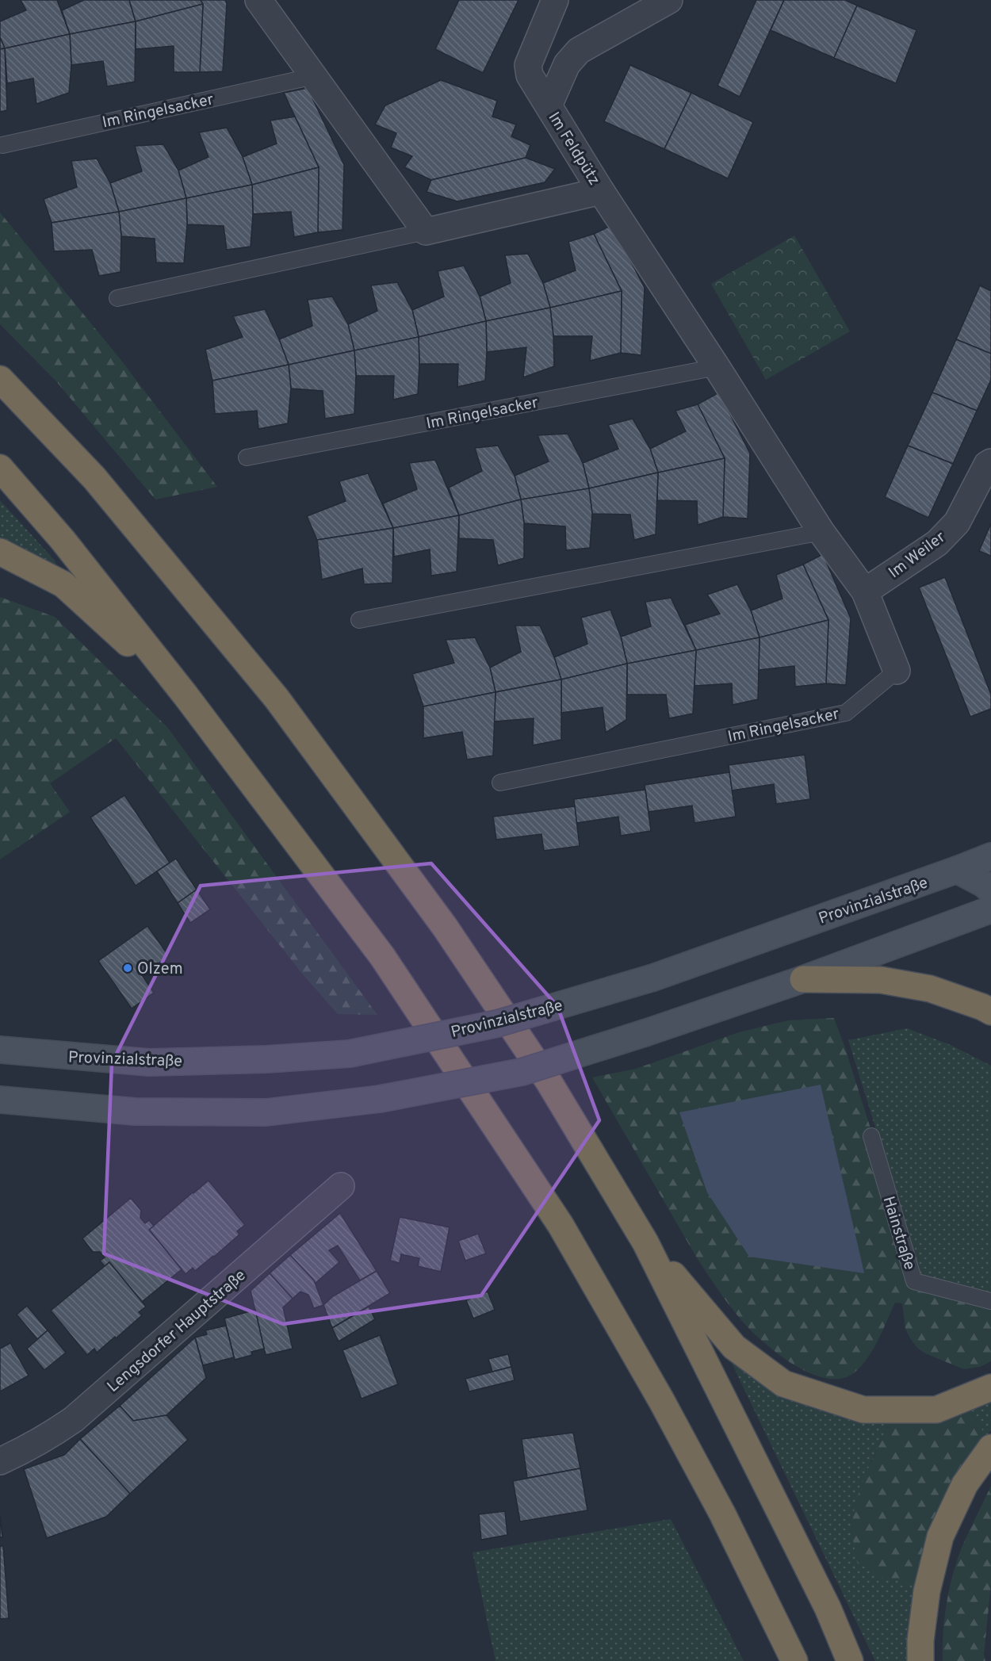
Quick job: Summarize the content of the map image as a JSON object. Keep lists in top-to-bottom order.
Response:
{
  "streets": {
    "main road": ["Provinzialstraße"],
    "street": [
      "Im Ringelsacker",
      "Im Feldpütz",
      "Im Weiler",
      "Lengsdorfer Hauptstraße"
    ],
    "lane": ["Hainstraße"]
  },
  "crossings": [
    ["Im Ringelsacker", "Im Feldpütz"],
    ["Im Ringelsacker", "Im Weiler"]
  ],
  "places": ["Olzem"]
}
